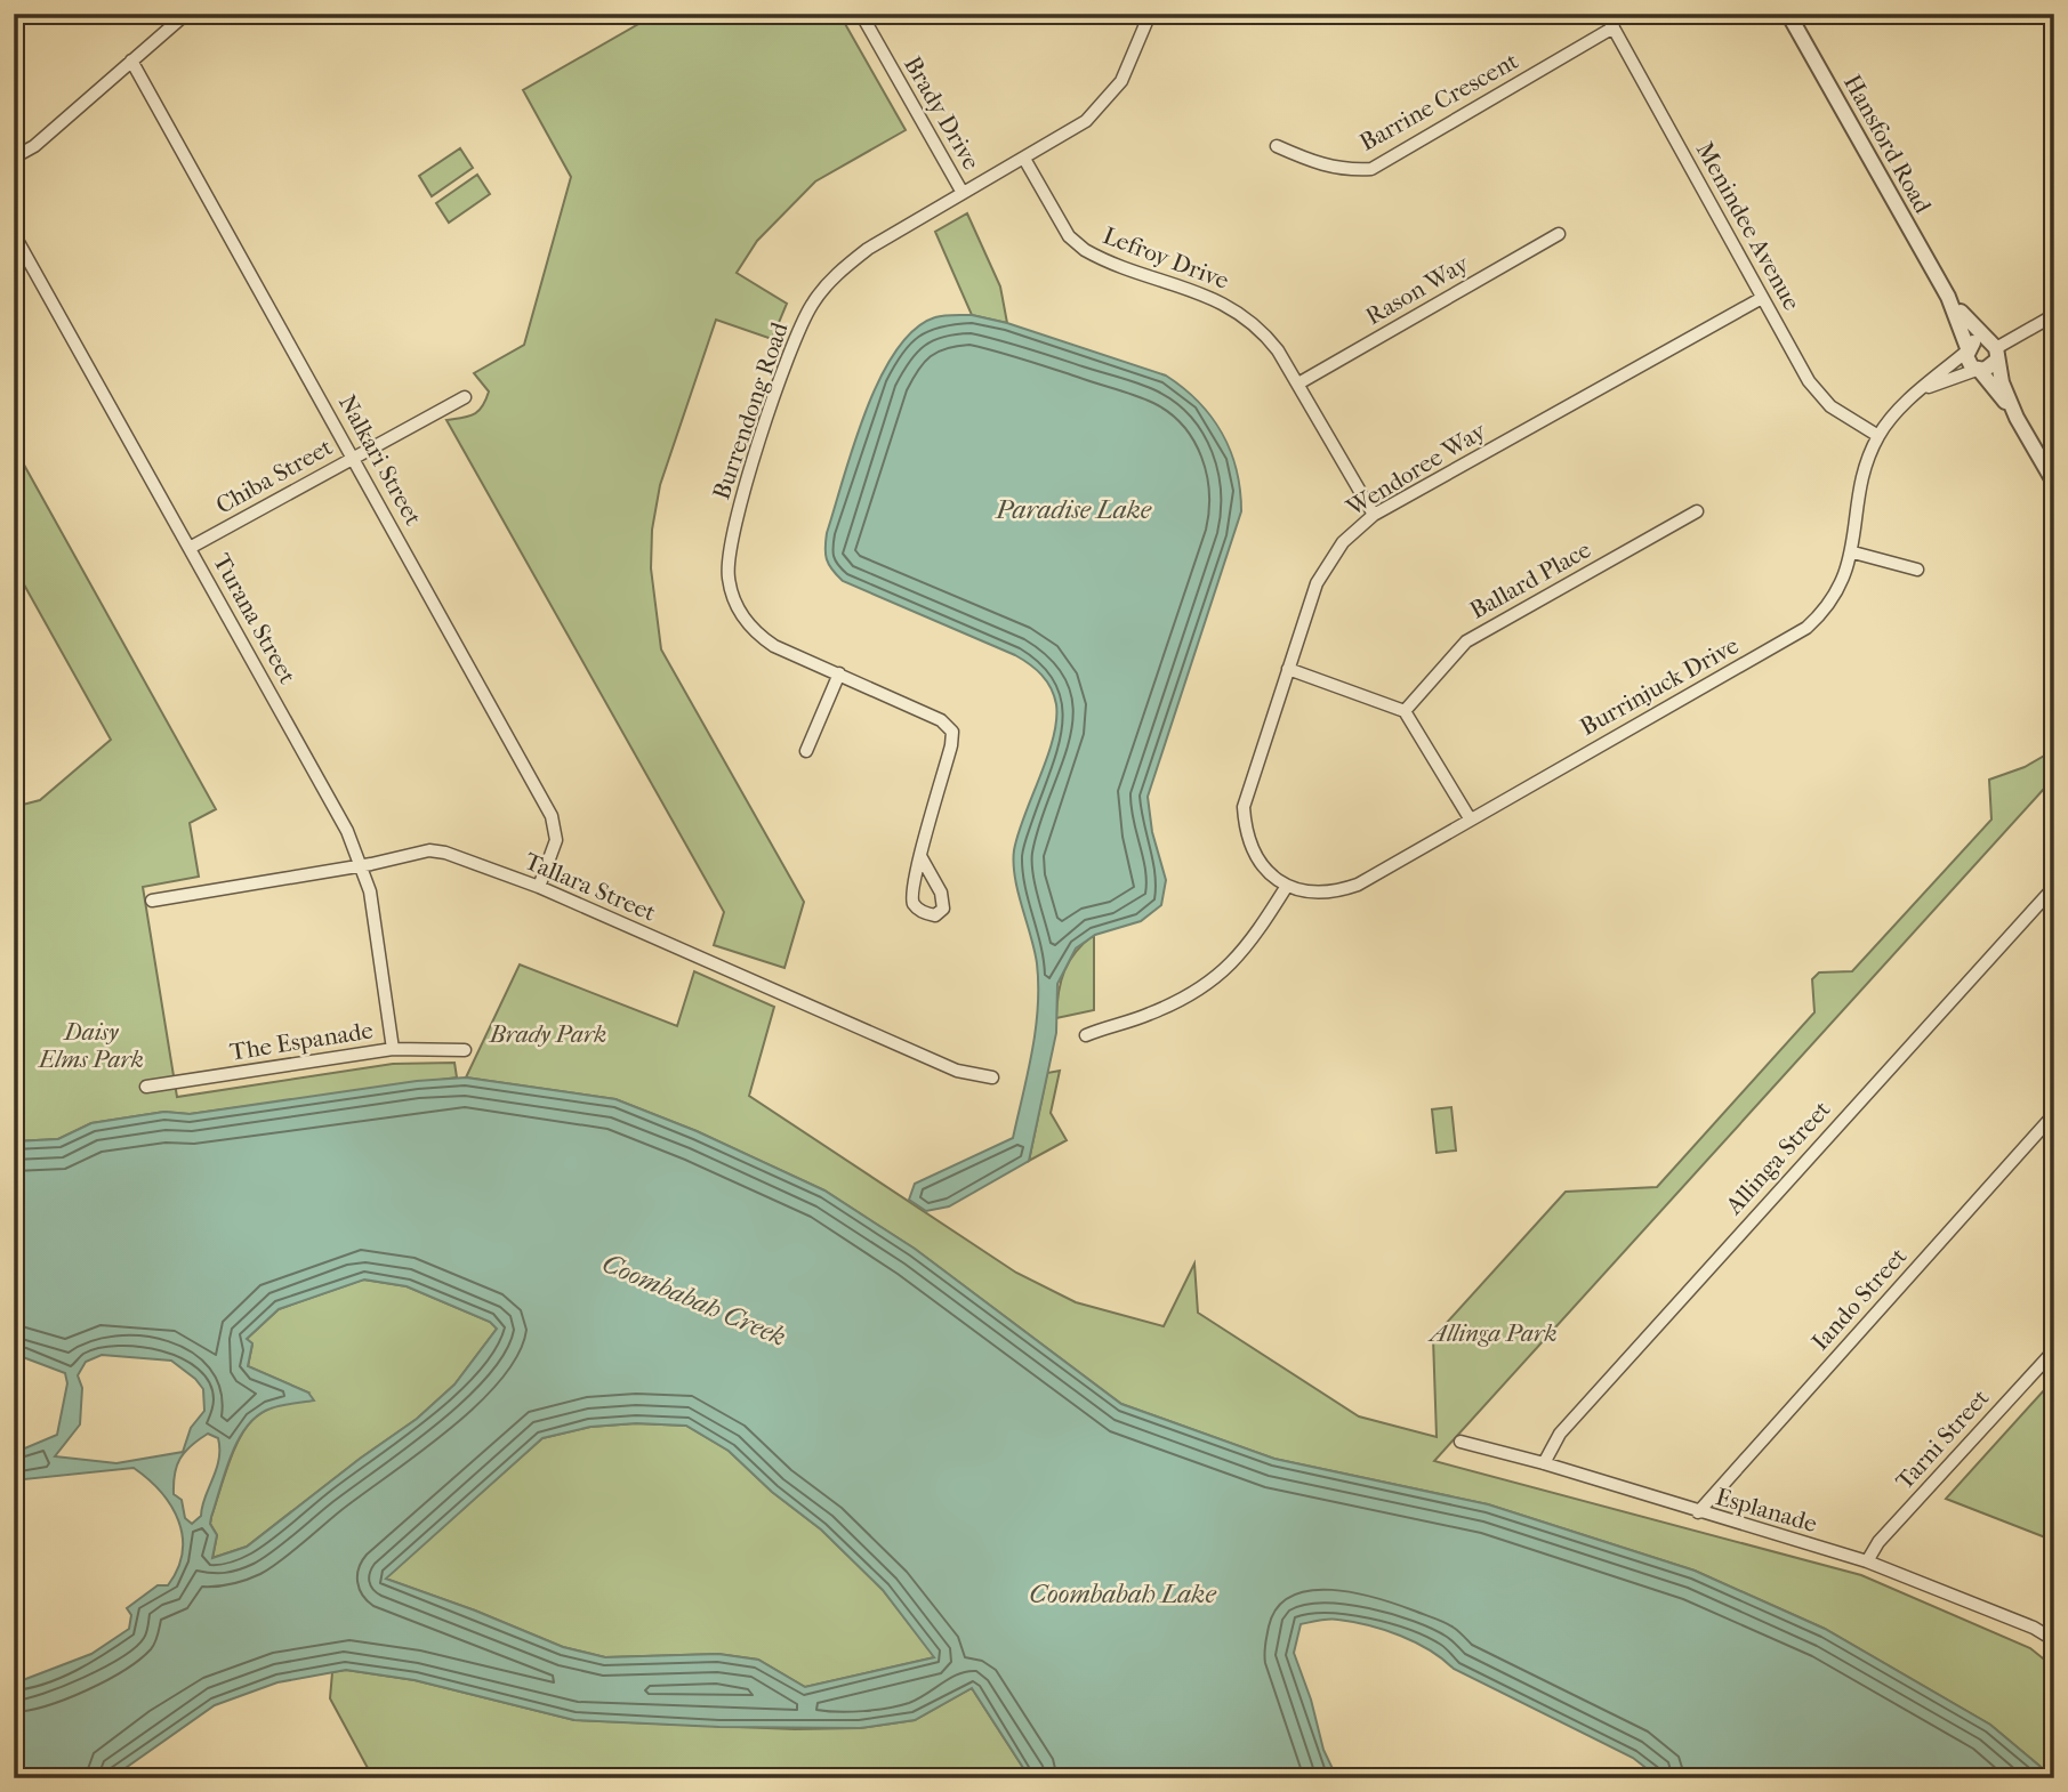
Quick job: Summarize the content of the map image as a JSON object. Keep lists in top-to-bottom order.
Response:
{
  "streets": {
    "street": [
      "Barrine Crescent",
      "Brady Drive",
      "Hansford Road",
      "Menindee Avenue",
      "Lefroy Drive",
      "Rason Way",
      "Burrendong Road",
      "Nalkari Street",
      "Wendoree Way",
      "Chiba Street",
      "Ballard Place",
      "Turana Street",
      "Burrinjuck Drive",
      "Tallara Street",
      "The Espanade",
      "Allinga Street",
      "Iando Street",
      "Tarni Street",
      "Esplanade"
    ]
  },
  "crossings": [
    ["Barrine Crescent", "Menindee Avenue"],
    ["Brady Drive", "Burrendong Road"],
    ["Hansford Road", "Burrinjuck Drive"],
    ["Menindee Avenue", "Wendoree Way"],
    ["Menindee Avenue", "Burrinjuck Drive"],
    ["Lefroy Drive", "Rason Way"],
    ["Lefroy Drive", "Burrendong Road"],
    ["Lefroy Drive", "Wendoree Way"],
    ["Nalkari Street", "Chiba Street"],
    ["Nalkari Street", "Tallara Street"],
    ["Wendoree Way", "Burrinjuck Drive"],
    ["Chiba Street", "Turana Street"],
    ["Turana Street", "Tallara Street"],
    ["Turana Street", "The Espanade"],
    ["Allinga Street", "Esplanade"],
    ["Iando Street", "Esplanade"],
    ["Tarni Street", "Esplanade"]
  ],
  "water": ["Paradise Lake", "Coombabah Creek", "Coombabah Lake"],
  "parks": ["Daisy Elms Park", "Brady Park", "Allinga Park"]
}
